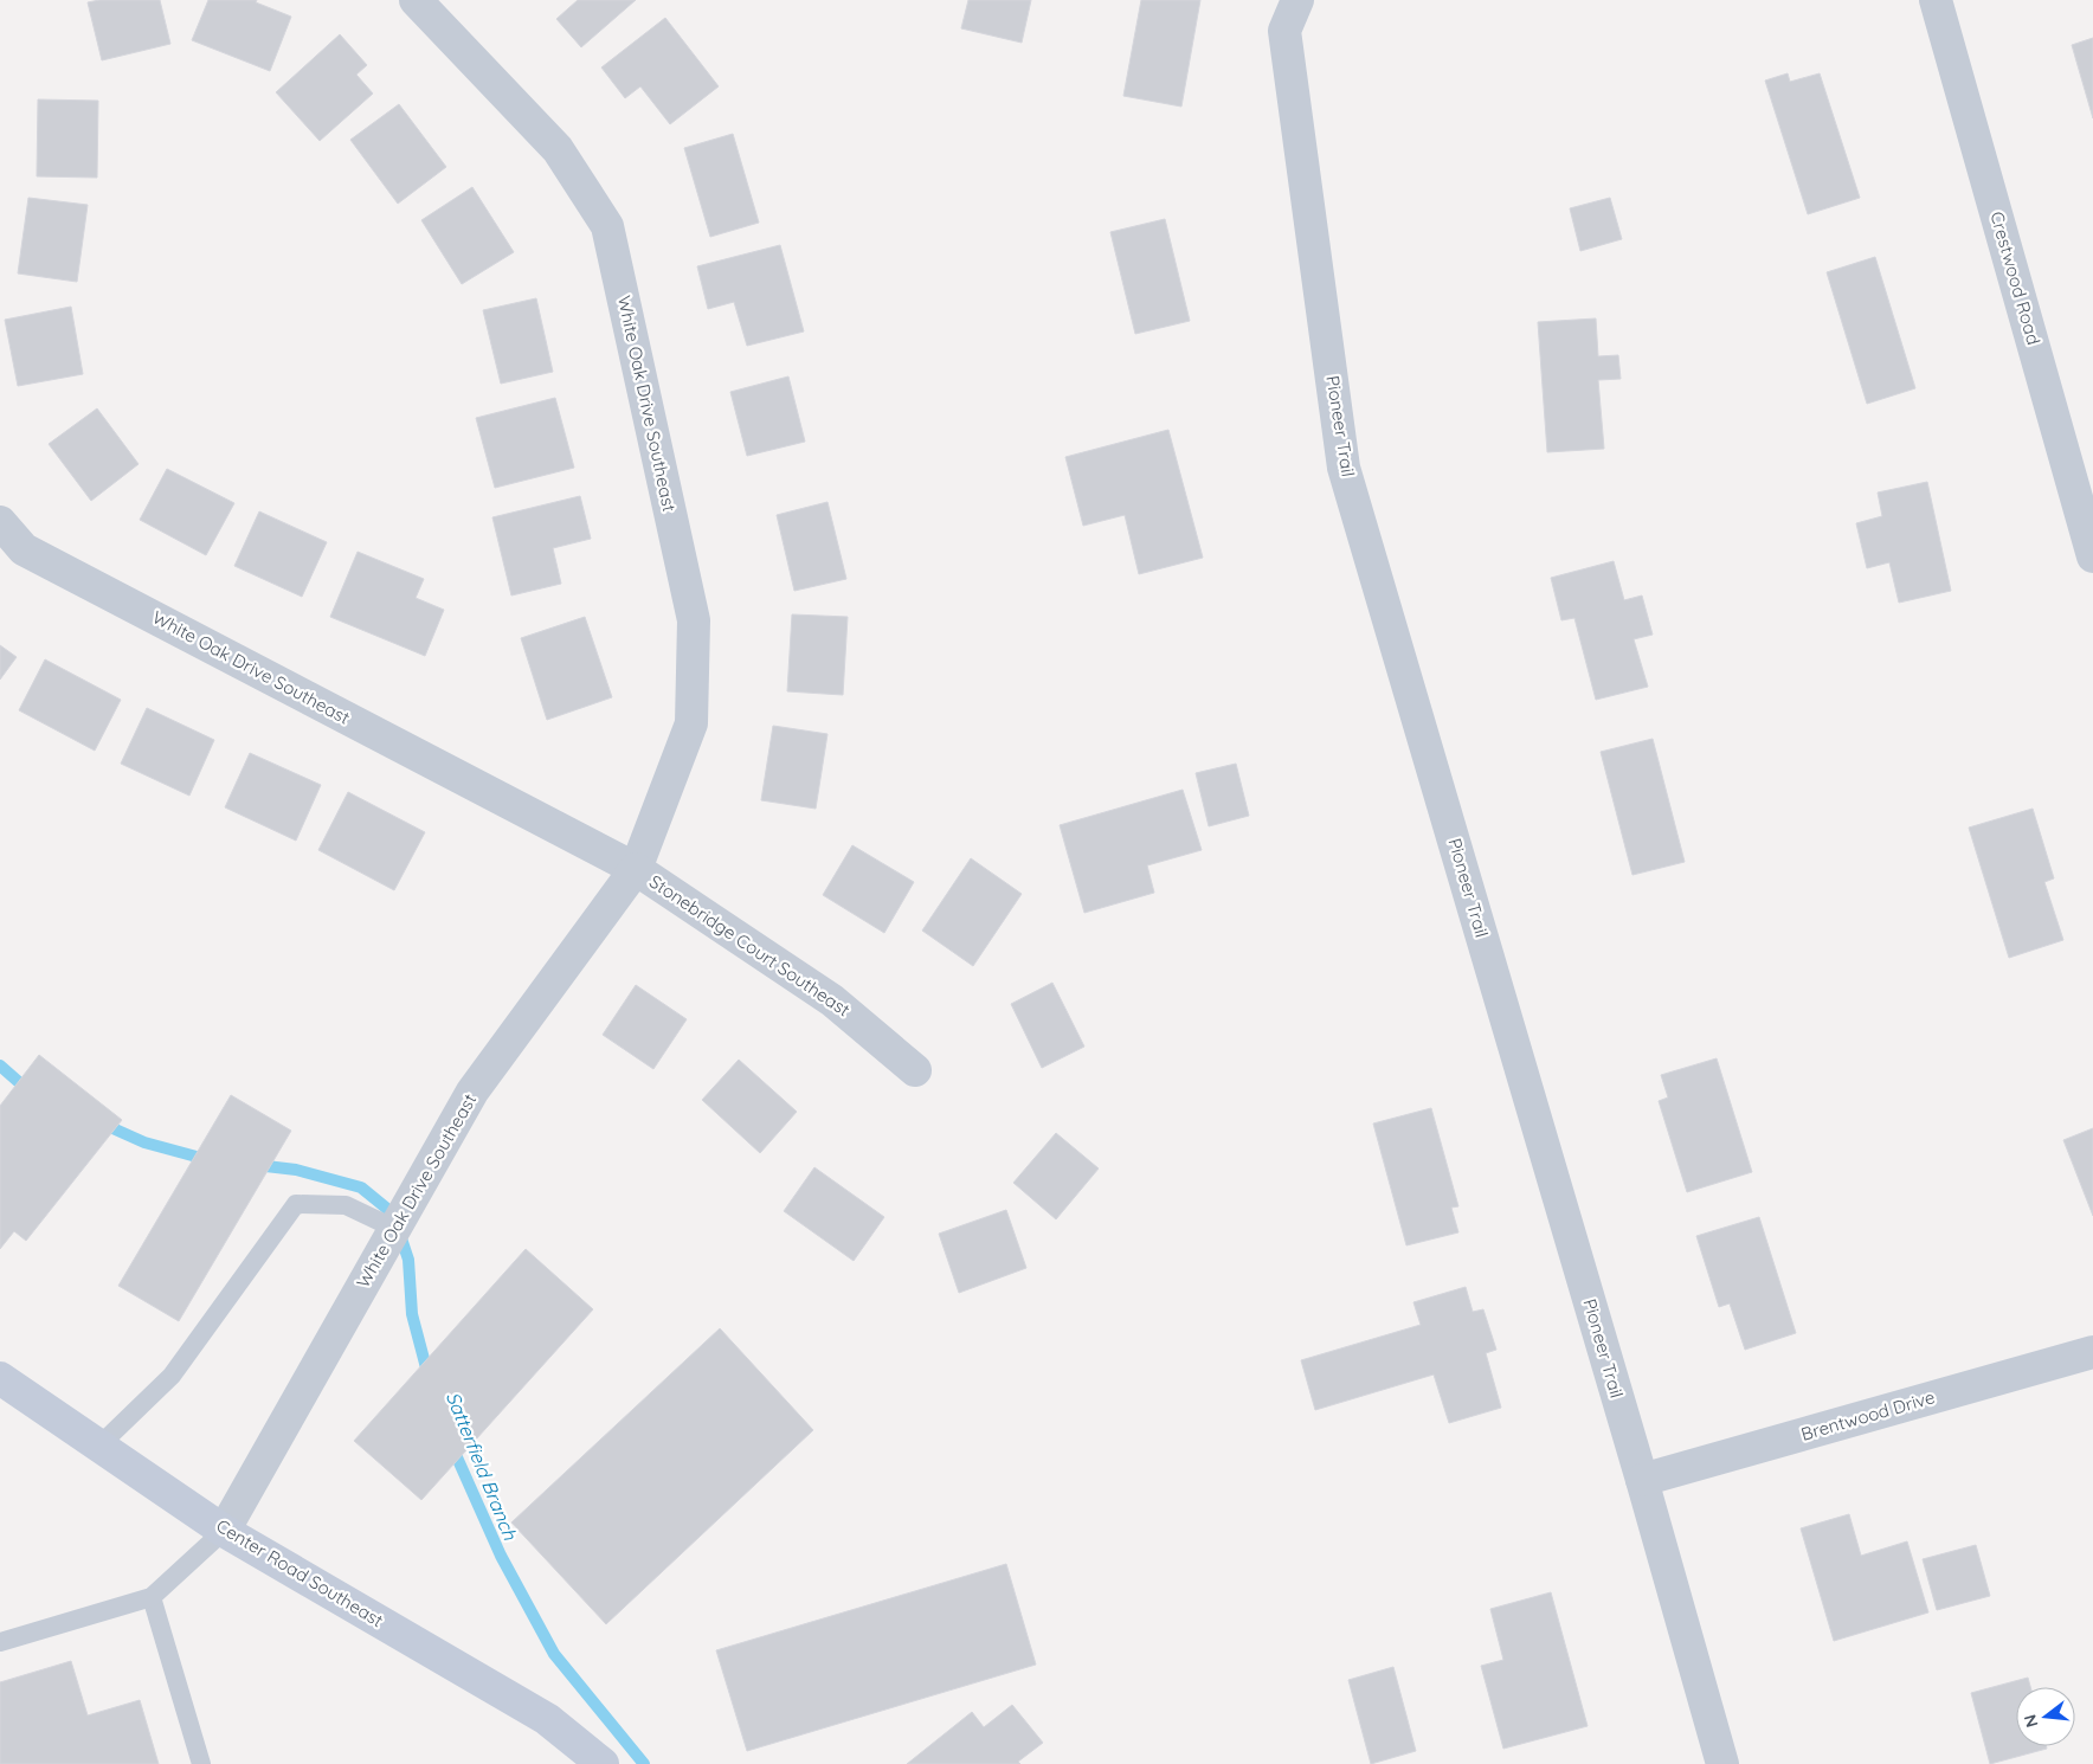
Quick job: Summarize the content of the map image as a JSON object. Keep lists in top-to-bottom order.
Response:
{
  "streets": {
    "street": [
      "Crestwood Road",
      "White Oak Drive Southeast",
      "Pioneer Trail",
      "Stonebridge Court Southeast",
      "Brentwood Drive",
      "Center Road Southeast"
    ]
  },
  "crossings": [
    ["White Oak Drive Southeast", "Stonebridge Court Southeast"],
    ["White Oak Drive Southeast", "Center Road Southeast"],
    ["Pioneer Trail", "Brentwood Drive"]
  ],
  "water": ["Satterfield Branch"],
  "north": "left"
}
